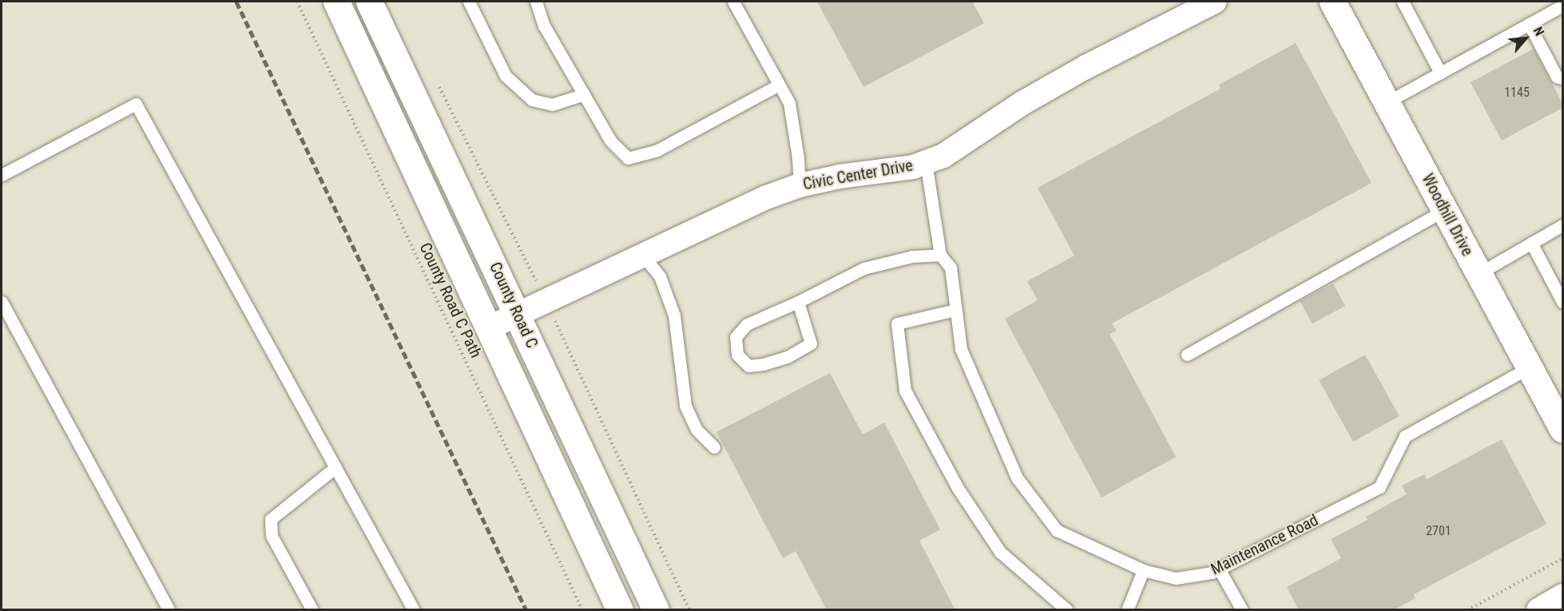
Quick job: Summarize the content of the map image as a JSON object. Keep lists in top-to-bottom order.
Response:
{
  "streets": {
    "main road": ["Woodhill Drive", "County Road C"],
    "street": ["Civic Center Drive"],
    "lane": ["Maintenance Road"],
    "path": ["County Road C Path"]
  },
  "crossings": [
    ["Civic Center Drive", "County Road C"],
    ["Woodhill Drive", "Maintenance Road"]
  ],
  "house_numbers": ["1145", "2701"],
  "north": "top right"
}
